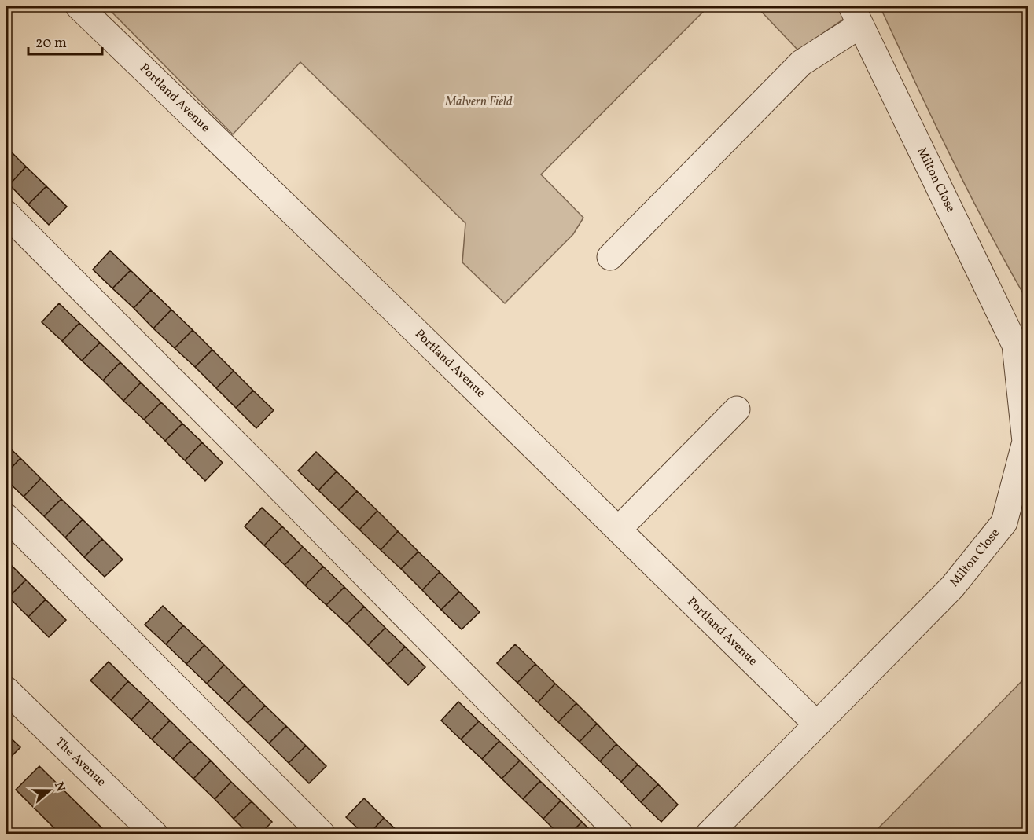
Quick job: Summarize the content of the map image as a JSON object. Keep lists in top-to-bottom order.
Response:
{
  "streets": {
    "street": ["Portland Avenue", "Milton Close", "The Avenue"]
  },
  "crossings": [
    ["Portland Avenue", "Milton Close"]
  ],
  "parks": ["Malvern Field"],
  "scale_bar": "20 m",
  "north": "right"
}
